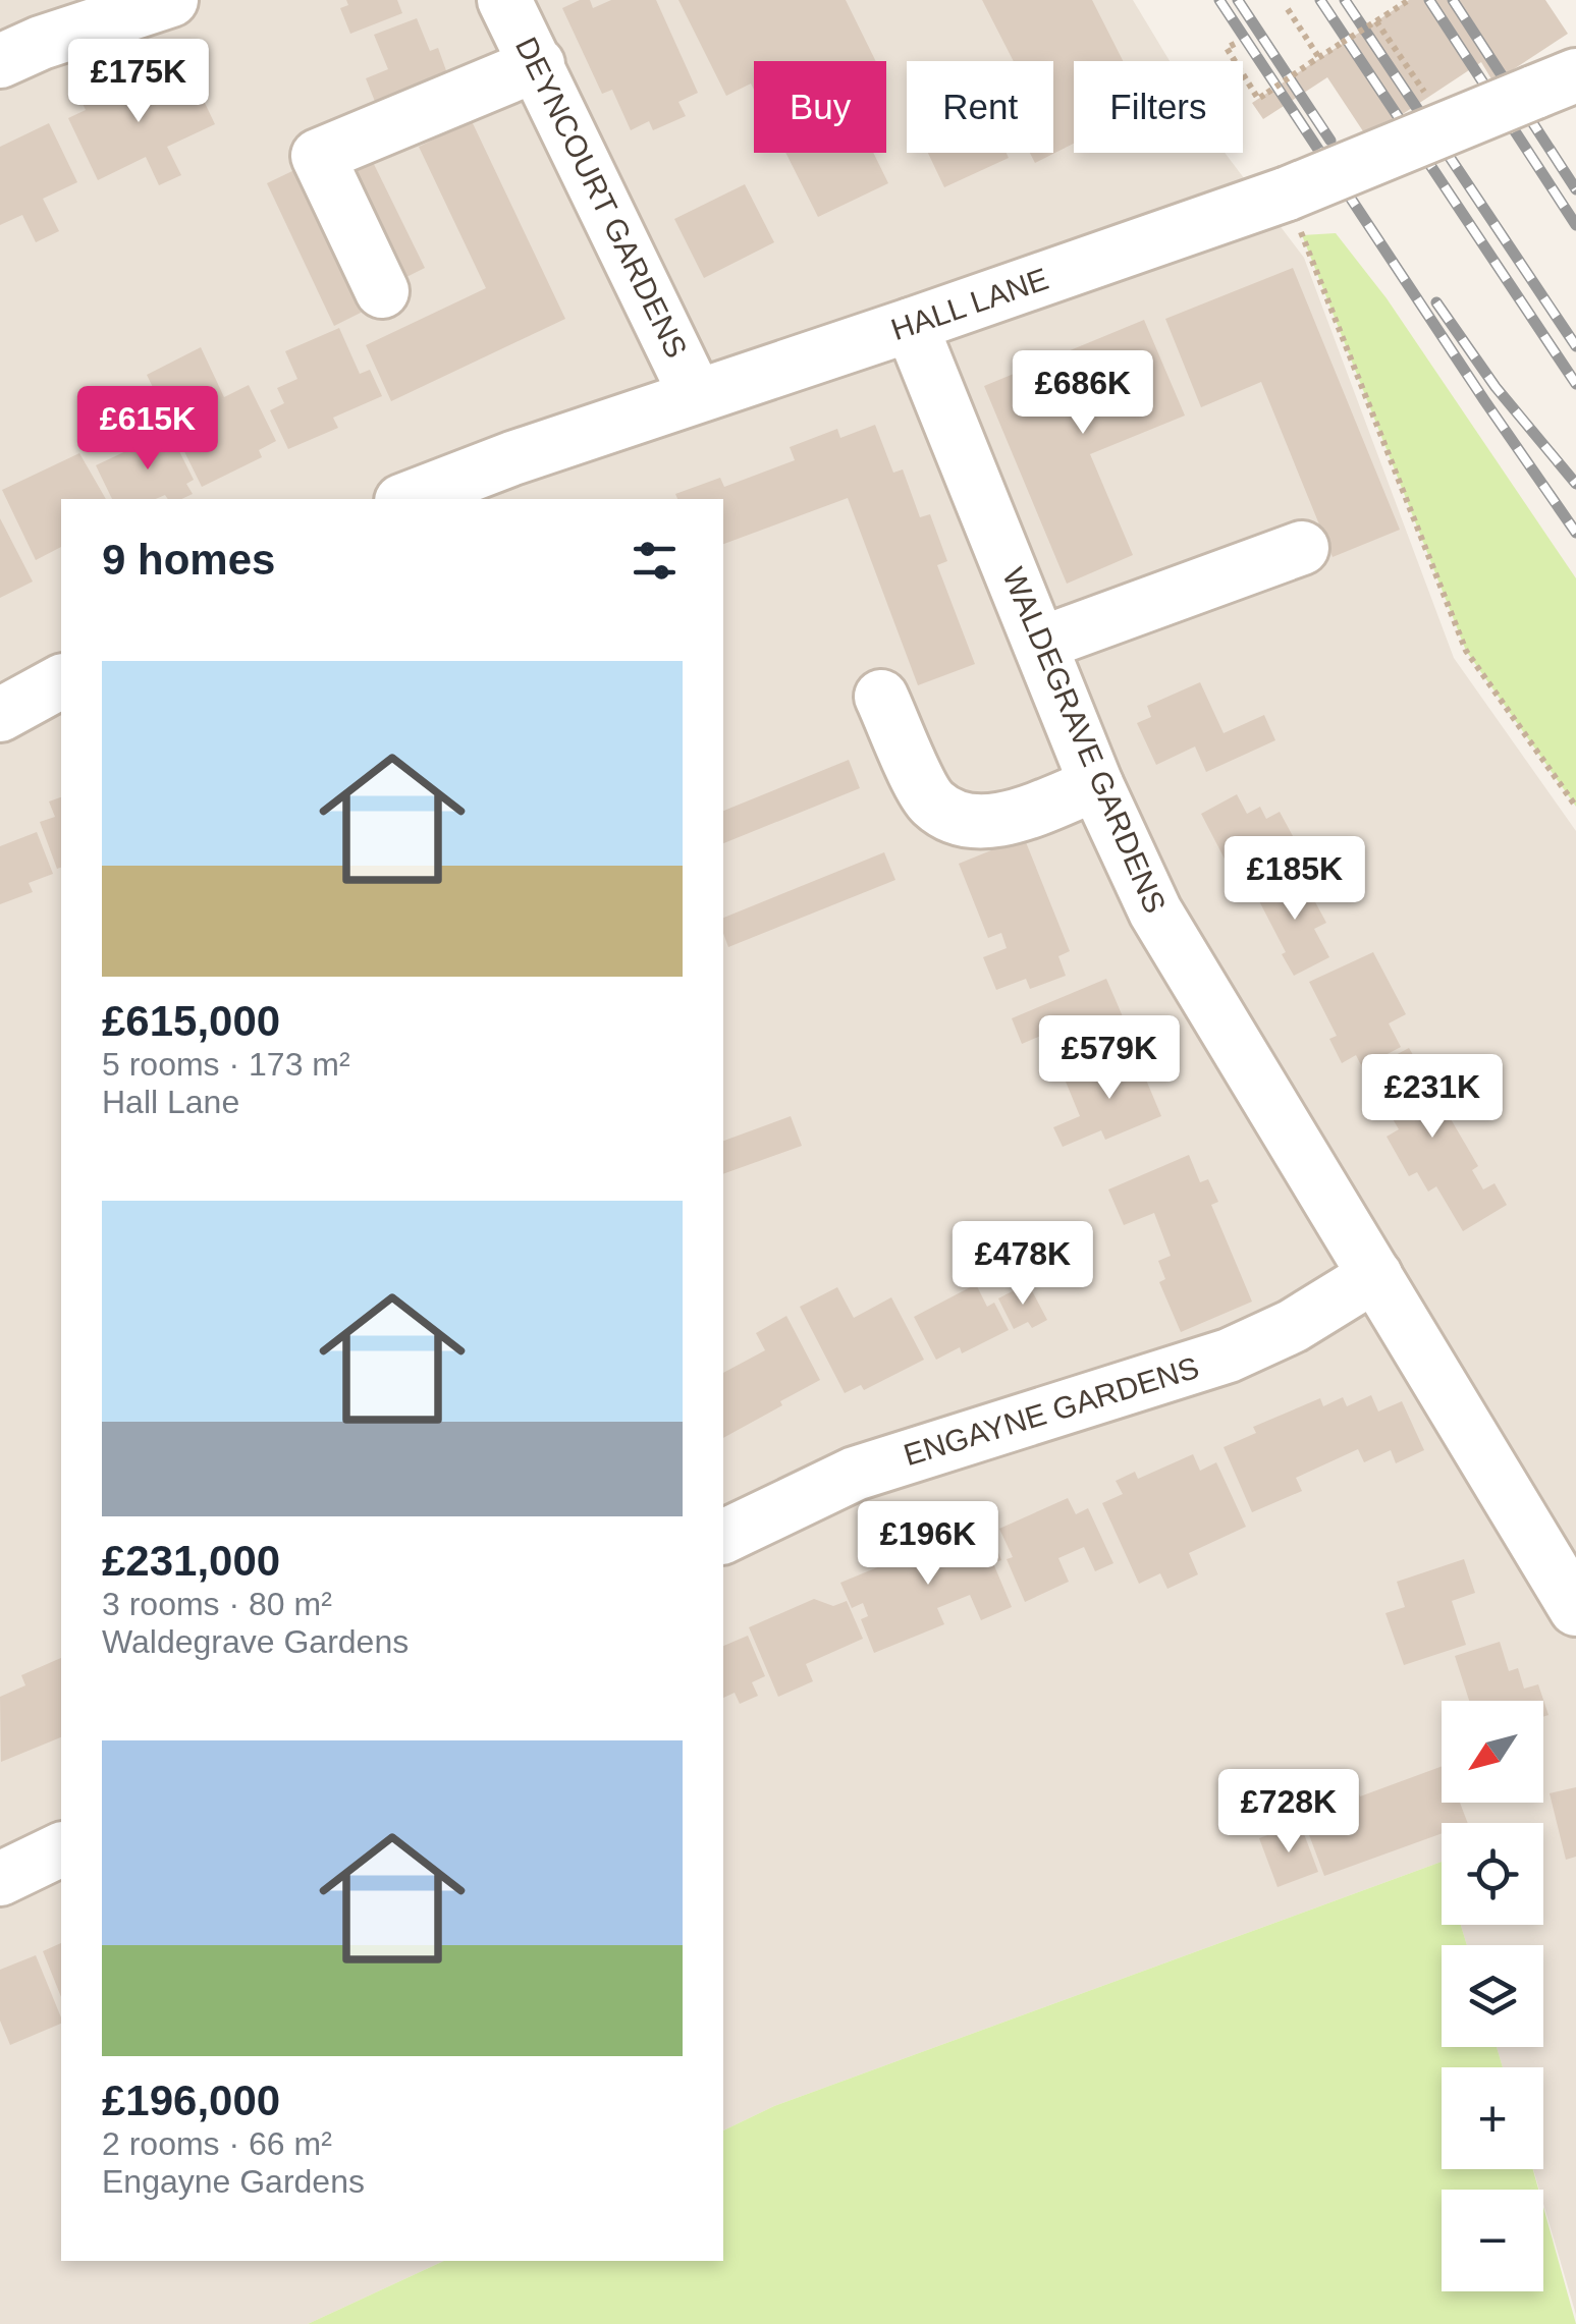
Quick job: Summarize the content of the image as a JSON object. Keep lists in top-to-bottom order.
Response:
{
  "streets": {
    "street": [
      "DEYNCOURT GARDENS",
      "HALL LANE",
      "WALDEGRAVE GARDENS",
      "ENGAYNE GARDENS"
    ]
  },
  "crossings": [
    ["DEYNCOURT GARDENS", "HALL LANE"],
    ["HALL LANE", "WALDEGRAVE GARDENS"],
    ["WALDEGRAVE GARDENS", "ENGAYNE GARDENS"]
  ],
  "north": "bottom left",
  "page": {
    "price": [
      "£175K",
      "£686K",
      "£615K",
      "£185K",
      "£579K",
      "£231K",
      "£478K",
      "£196K",
      "£728K"
    ],
    "chip": ["Buy", "Rent", "Filters"],
    "heading": "9 homes",
    "list": [
      {
        "name": "£615,000",
        "note": "5 rooms · 173 m² · Hall Lane"
      },
      {
        "name": "£231,000",
        "note": "3 rooms · 80 m² · Waldegrave Gardens"
      },
      {
        "name": "£196,000",
        "note": "2 rooms · 66 m² · Engayne Gardens"
      }
    ],
    "map_buttons": ["+", "−"]
  }
}
